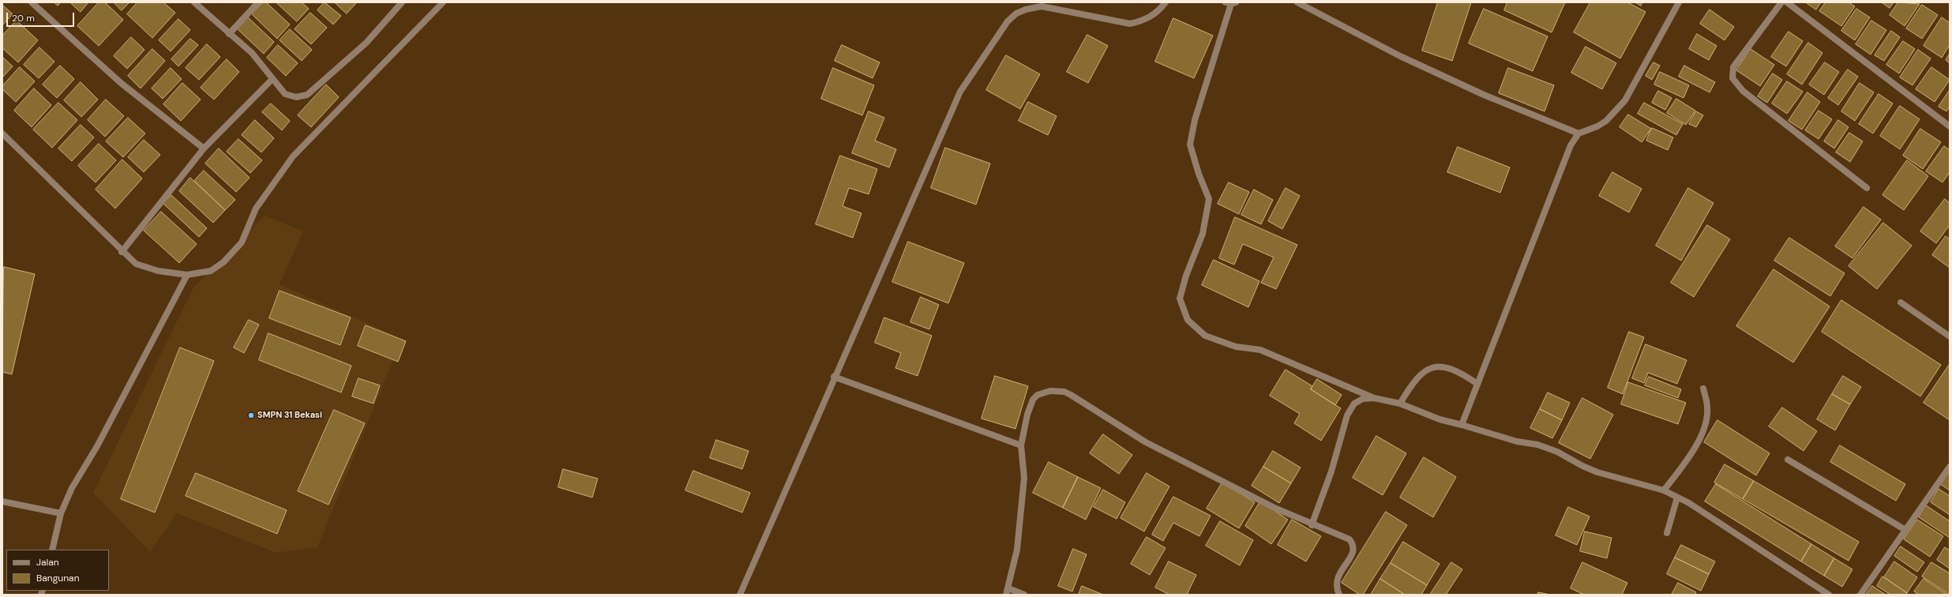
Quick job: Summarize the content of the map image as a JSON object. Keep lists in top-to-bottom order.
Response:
{
  "places": ["SMPN 31 Bekasi"],
  "legend": ["Jalan", "Bangunan"],
  "scale_bar": "20 m"
}
